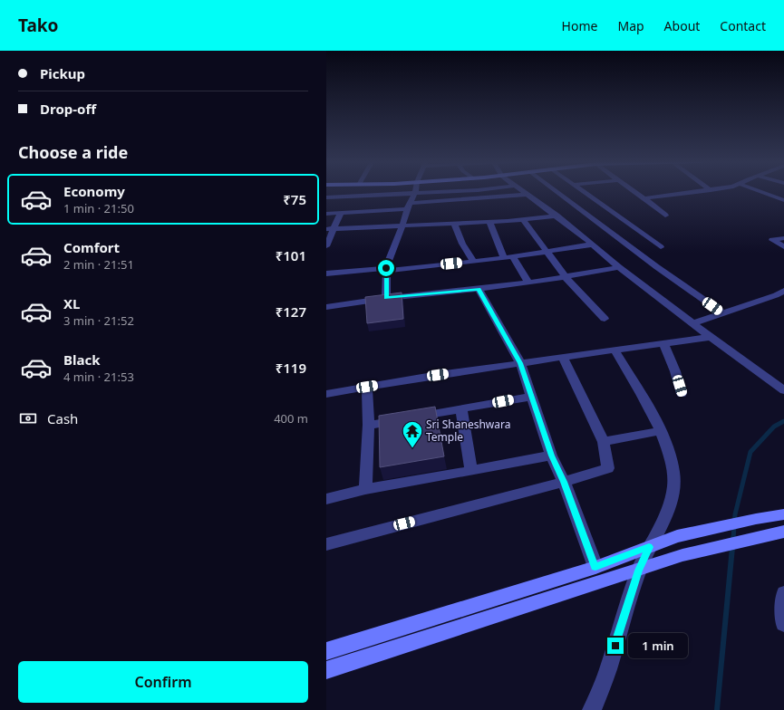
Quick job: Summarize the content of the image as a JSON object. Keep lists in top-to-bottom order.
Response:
{
  "places": {
    "temple": ["Sri Shaneshwara Temple"]
  },
  "page": {
    "header": "Tako",
    "nav": [
      "Home",
      "Map",
      "About",
      "Contact"
    ],
    "banner": ["Pickup", "Drop-off"],
    "heading": "Choose a ride",
    "list": [
      {
        "name": "Economy",
        "note": "1 min · 21:50",
        "value": "₹75"
      },
      {
        "name": "Comfort",
        "note": "2 min · 21:51",
        "value": "₹101"
      },
      {
        "name": "XL",
        "note": "3 min · 21:52",
        "value": "₹127"
      },
      {
        "name": "Black",
        "note": "4 min · 21:53",
        "value": "₹119"
      }
    ],
    "pay": ["Cash", "400 m"],
    "bubble": "1 min",
    "buttons": "Confirm"
  }
}
